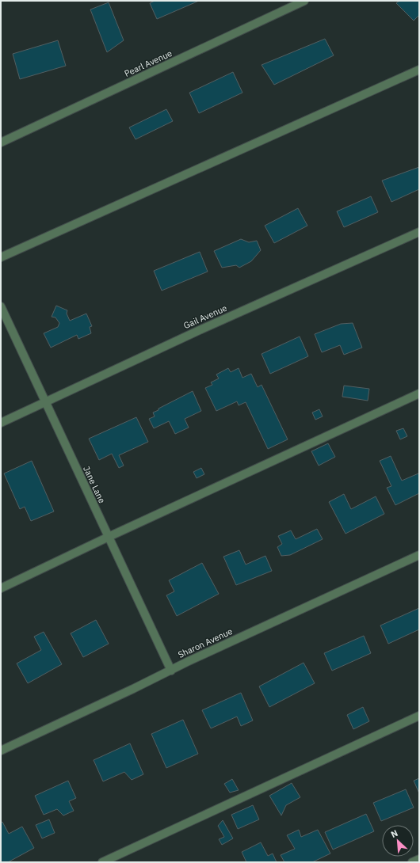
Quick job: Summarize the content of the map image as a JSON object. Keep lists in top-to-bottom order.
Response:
{
  "streets": {
    "street": [
      "Pearl Avenue",
      "Gail Avenue",
      "Jane Lane",
      "Sharon Avenue"
    ]
  },
  "crossings": [
    ["Gail Avenue", "Jane Lane"],
    ["Jane Lane", "Sharon Avenue"]
  ],
  "north": "top left"
}
